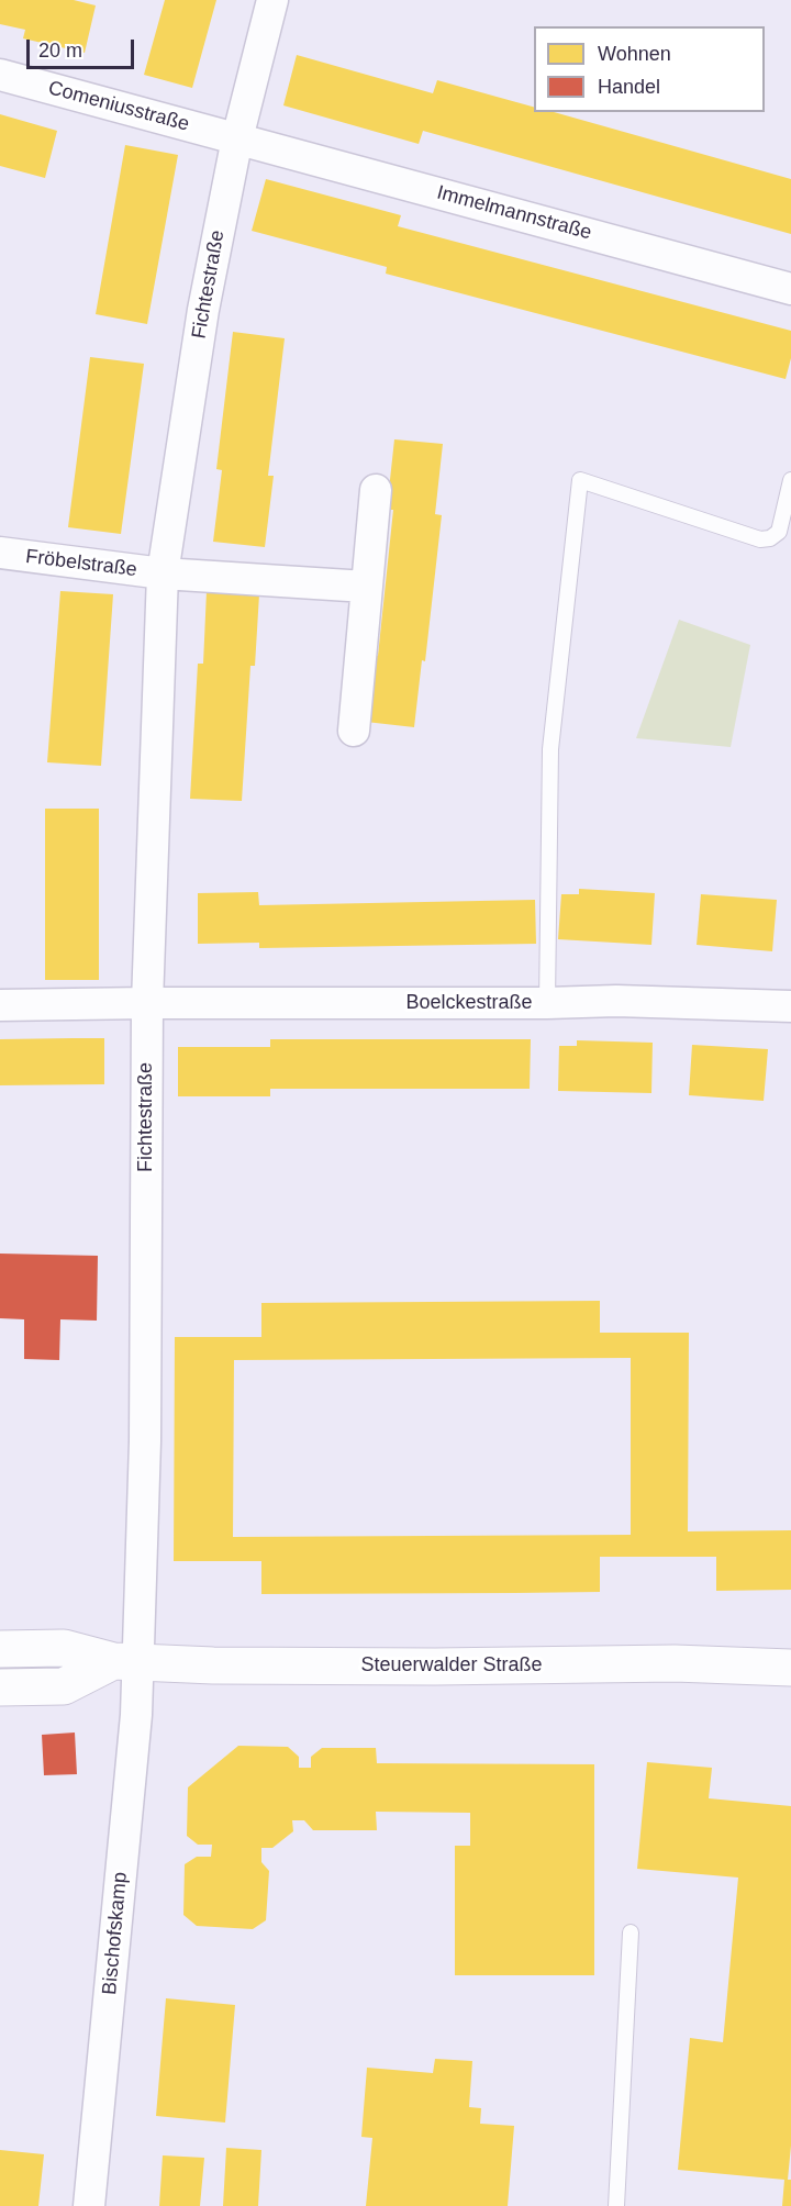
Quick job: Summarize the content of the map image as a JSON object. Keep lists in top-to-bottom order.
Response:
{
  "streets": {
    "street": [
      "Comeniusstraße",
      "Immelmannstraße",
      "Fichtestraße",
      "Fröbelstraße",
      "Boelckestraße",
      "Steuerwalder Straße",
      "Bischofskamp"
    ]
  },
  "crossings": [
    ["Comeniusstraße", "Immelmannstraße"],
    ["Comeniusstraße", "Fichtestraße"],
    ["Immelmannstraße", "Fichtestraße"],
    ["Fichtestraße", "Fröbelstraße"],
    ["Fichtestraße", "Boelckestraße"],
    ["Fichtestraße", "Steuerwalder Straße"],
    ["Fichtestraße", "Bischofskamp"],
    ["Steuerwalder Straße", "Bischofskamp"]
  ],
  "legend": ["Wohnen", "Handel"],
  "scale_bar": "20 m"
}
